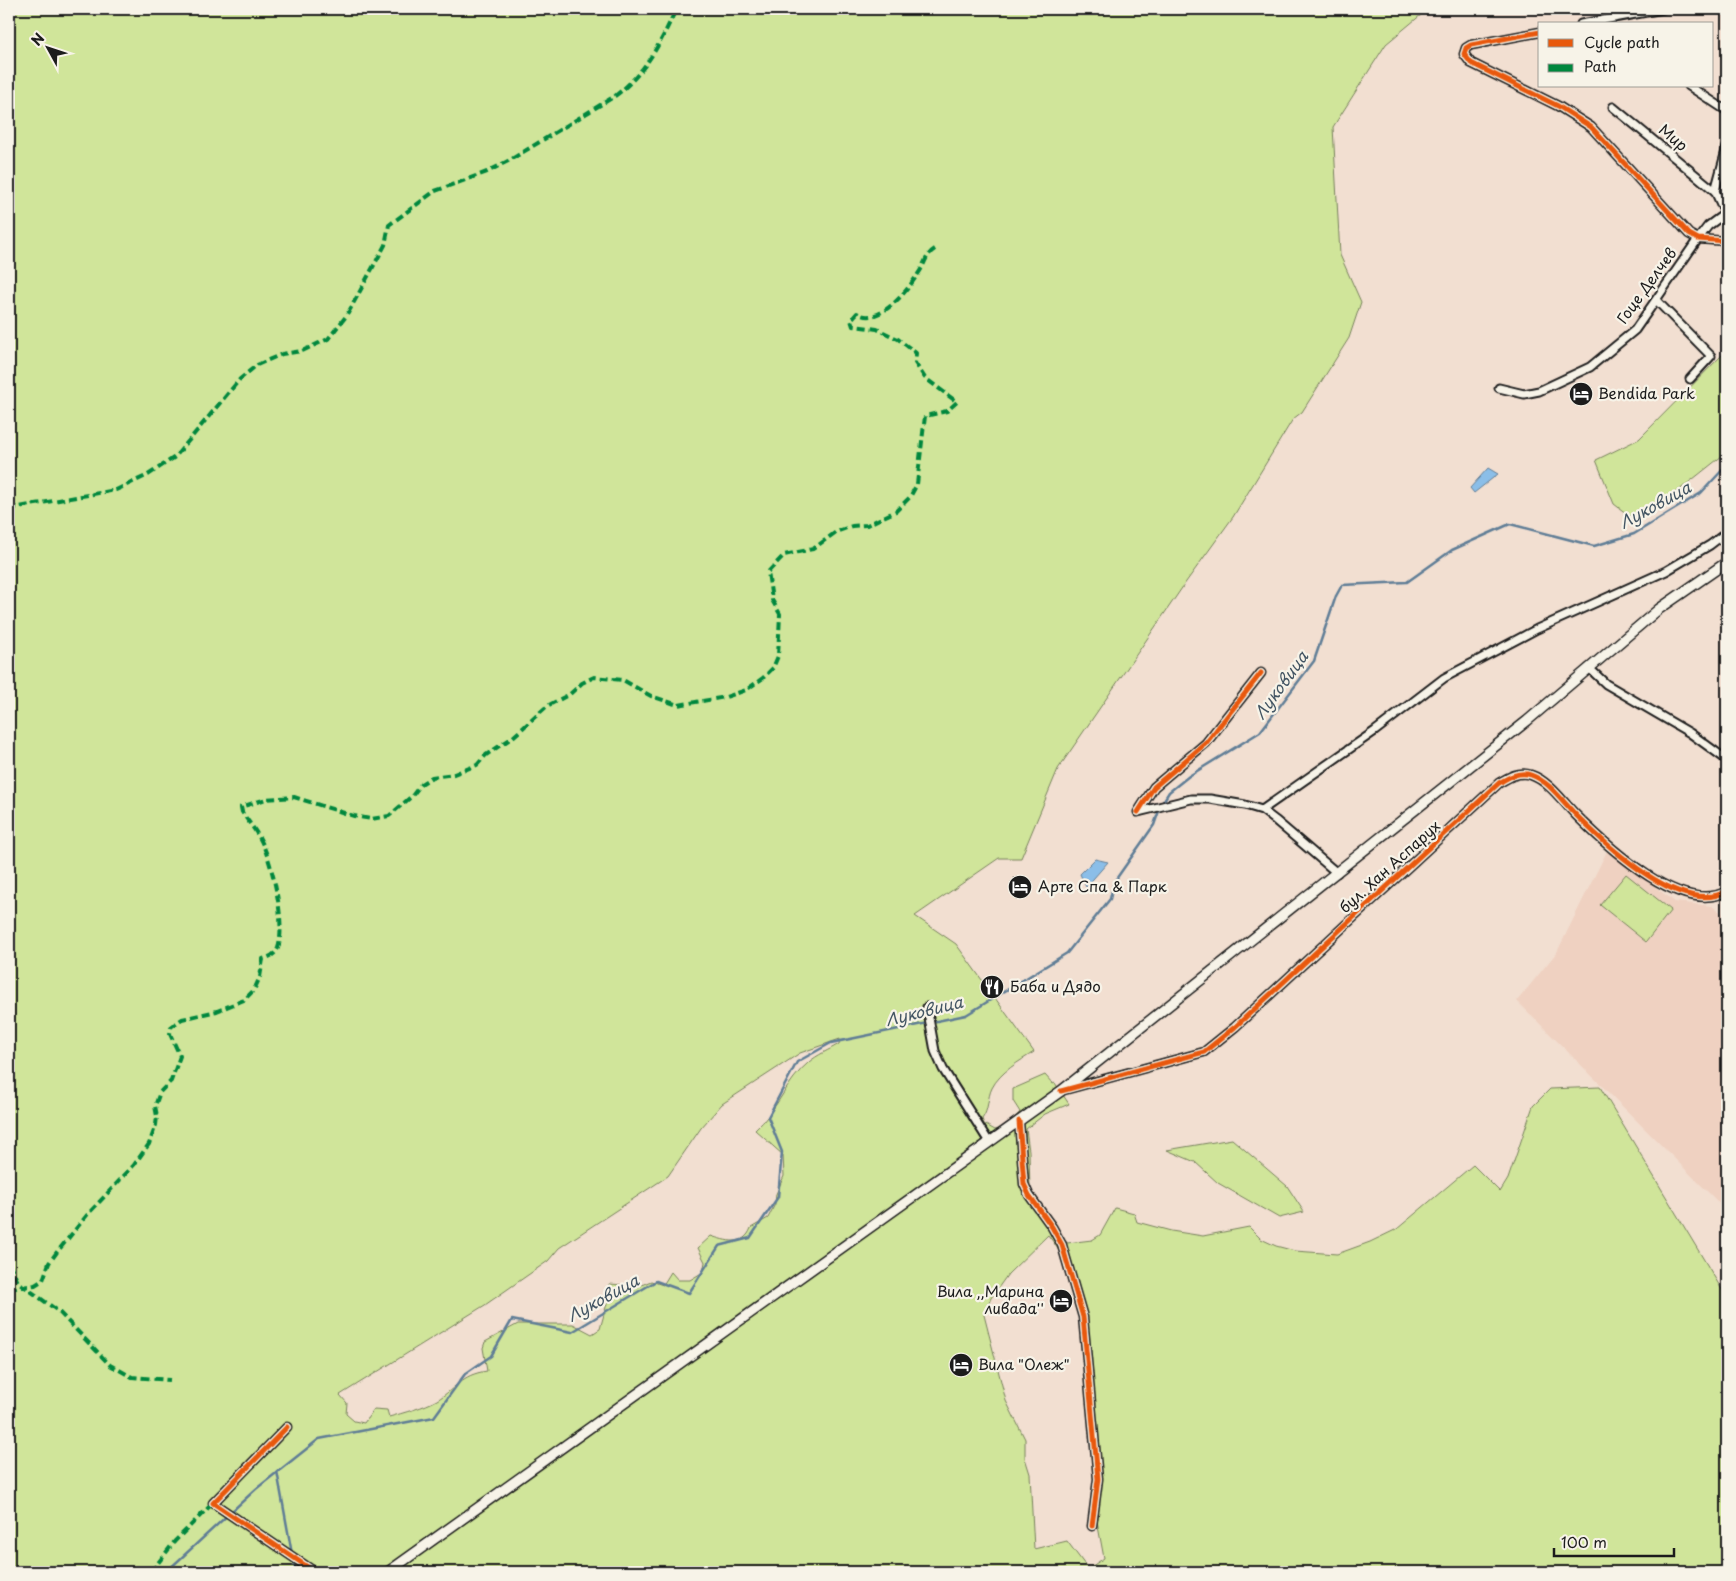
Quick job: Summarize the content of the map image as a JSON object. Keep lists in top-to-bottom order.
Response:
{
  "streets": {
    "street": ["Мир", "Гоце Делчев", "бул. Хан Аспарух"]
  },
  "crossings": [
    ["Мир", "Гоце Делчев"]
  ],
  "water": ["Луковица"],
  "places": {
    "hotel": [
      "Bendida Park",
      "Арте Спа & Парк",
      "Вила ,,Марина ливада''",
      "Вила \"Олеж\""
    ],
    "restaurant": ["Баба и Дядо"]
  },
  "legend": ["Cycle path", "Path"],
  "scale_bar": "100 m",
  "north": "top left"
}
